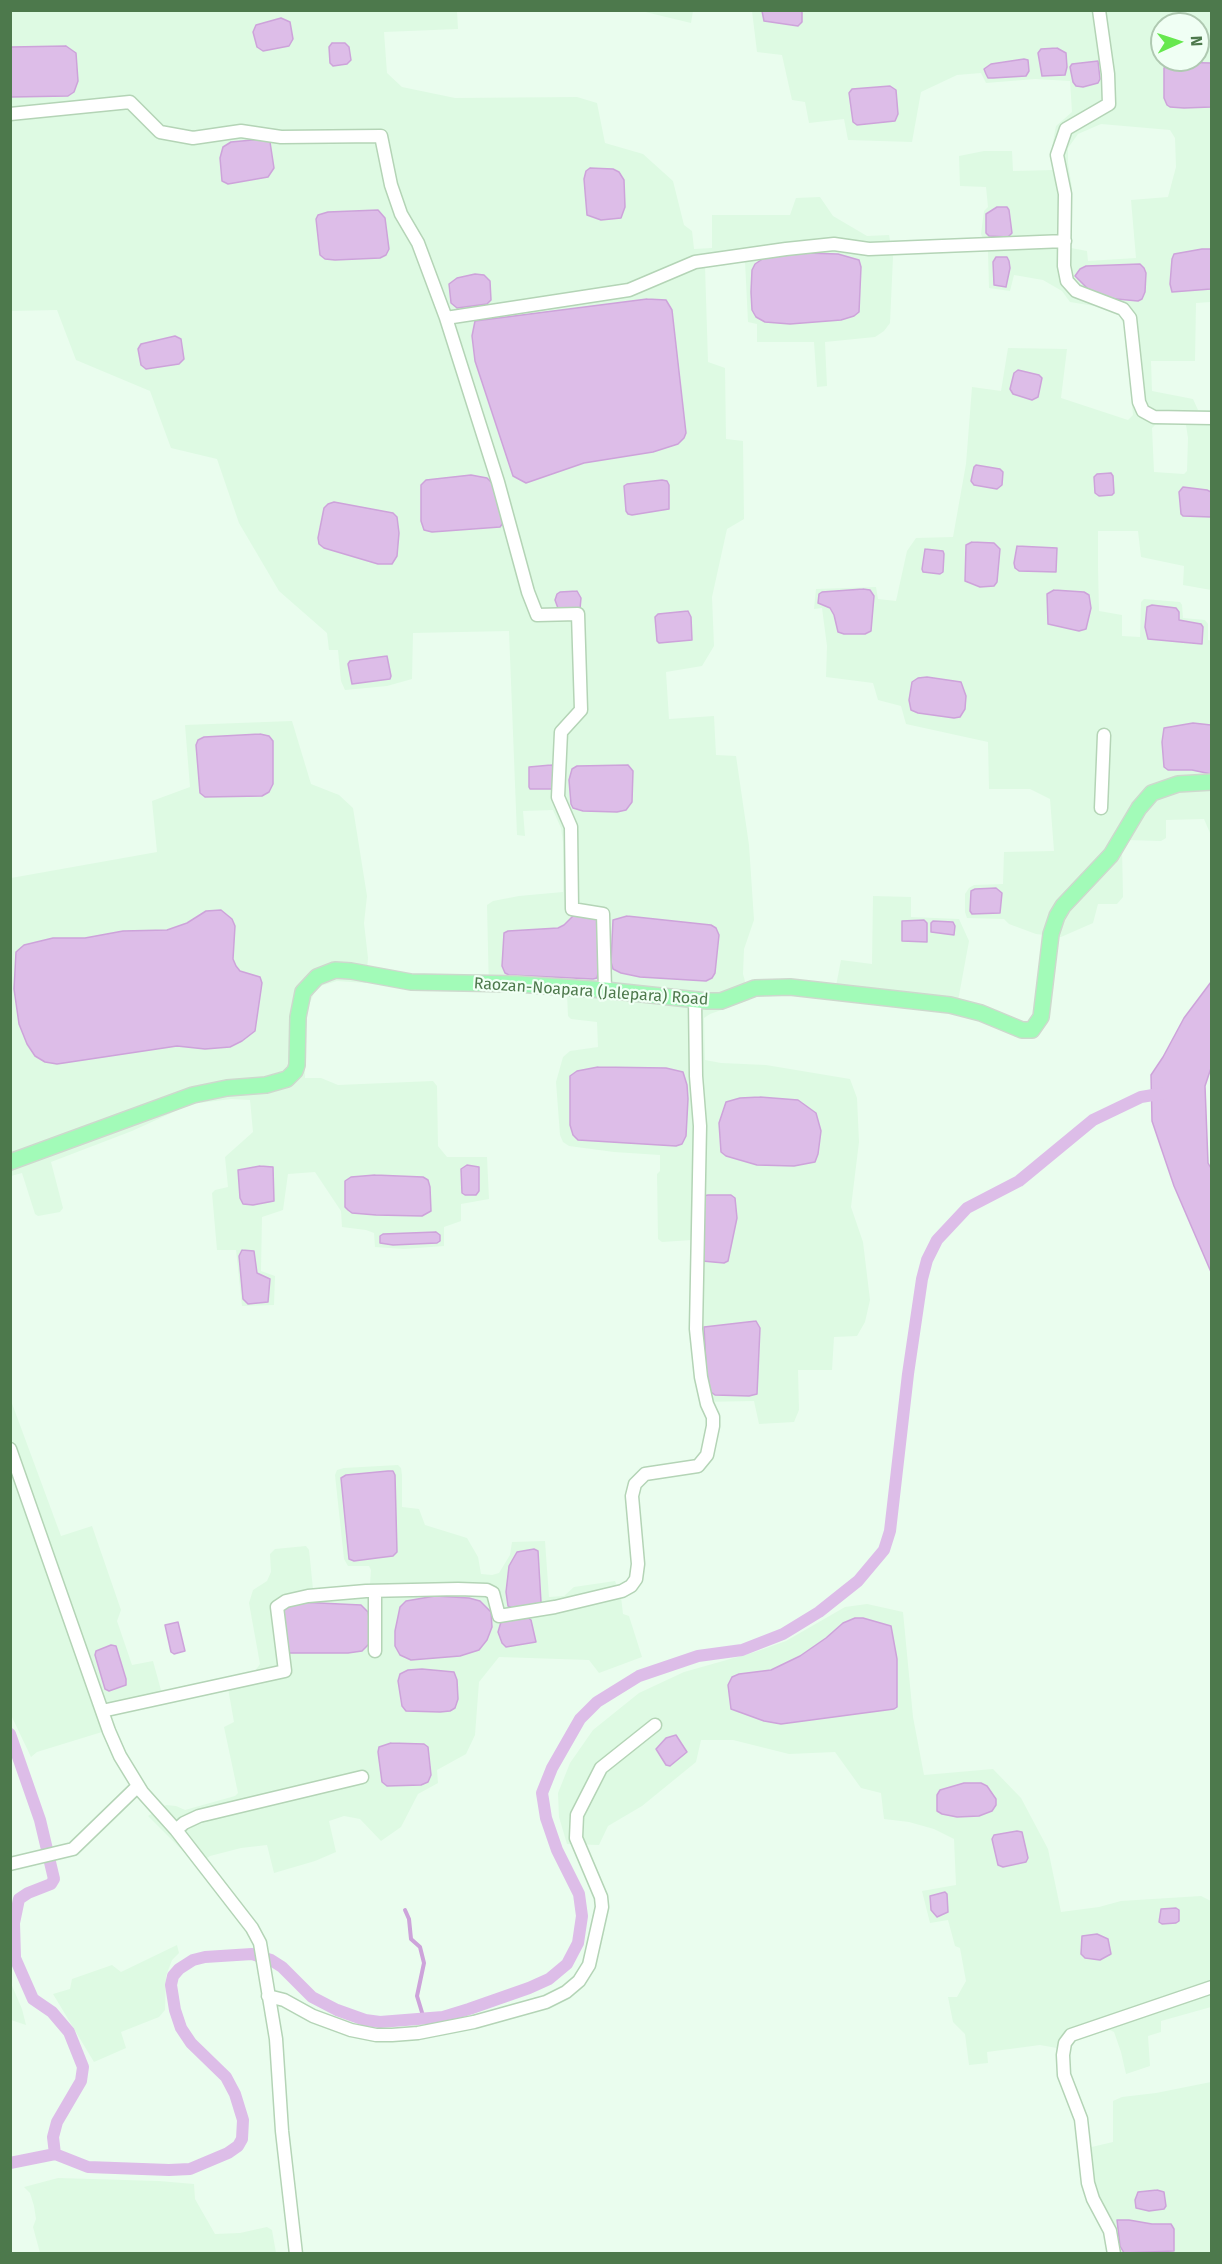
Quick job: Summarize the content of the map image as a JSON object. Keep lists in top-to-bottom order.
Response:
{
  "streets": {
    "main road": ["Raozan-Noapara (Jalepara) Road"]
  },
  "north": "right"
}
